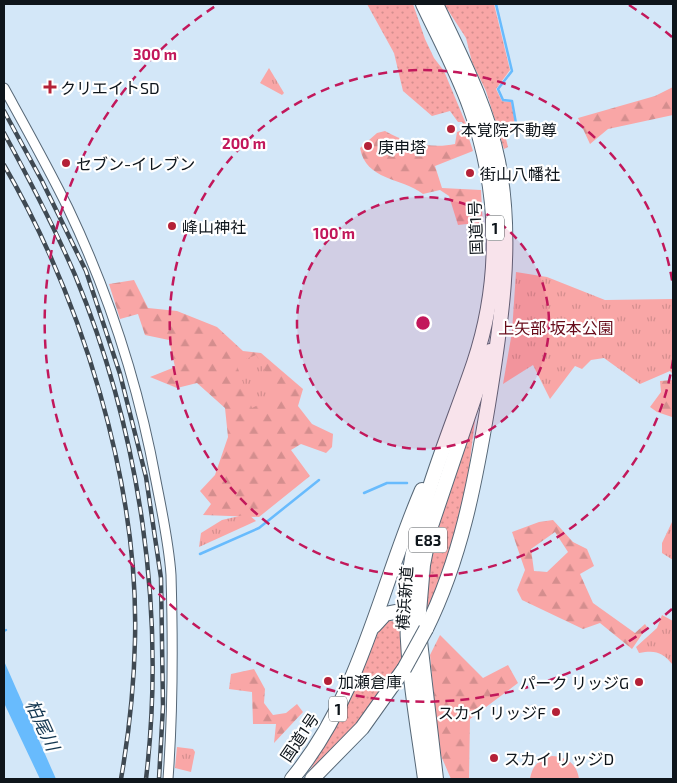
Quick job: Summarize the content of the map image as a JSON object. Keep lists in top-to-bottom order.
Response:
{
  "streets": {
    "highway": [
      "国道1号",
      "1",
      "E83",
      "横浜新道"
    ]
  },
  "crossings": [
    ["国道1号", "1"],
    ["国道1号", "横浜新道"],
    ["1", "横浜新道"]
  ],
  "water": ["柏尾川"],
  "parks": ["上矢部 坂本公園"],
  "places": {
    "health": ["クリエイトSD"],
    "other": [
      "本覚院不動尊",
      "庚申塔",
      "セブン-イレブン",
      "街山八幡社",
      "峰山神社",
      "加瀬倉庫",
      "パーク リッジG",
      "スカイ リッジF",
      "スカイ リッジD"
    ]
  },
  "rings": ["300 m", "200 m", "100 m"]
}
